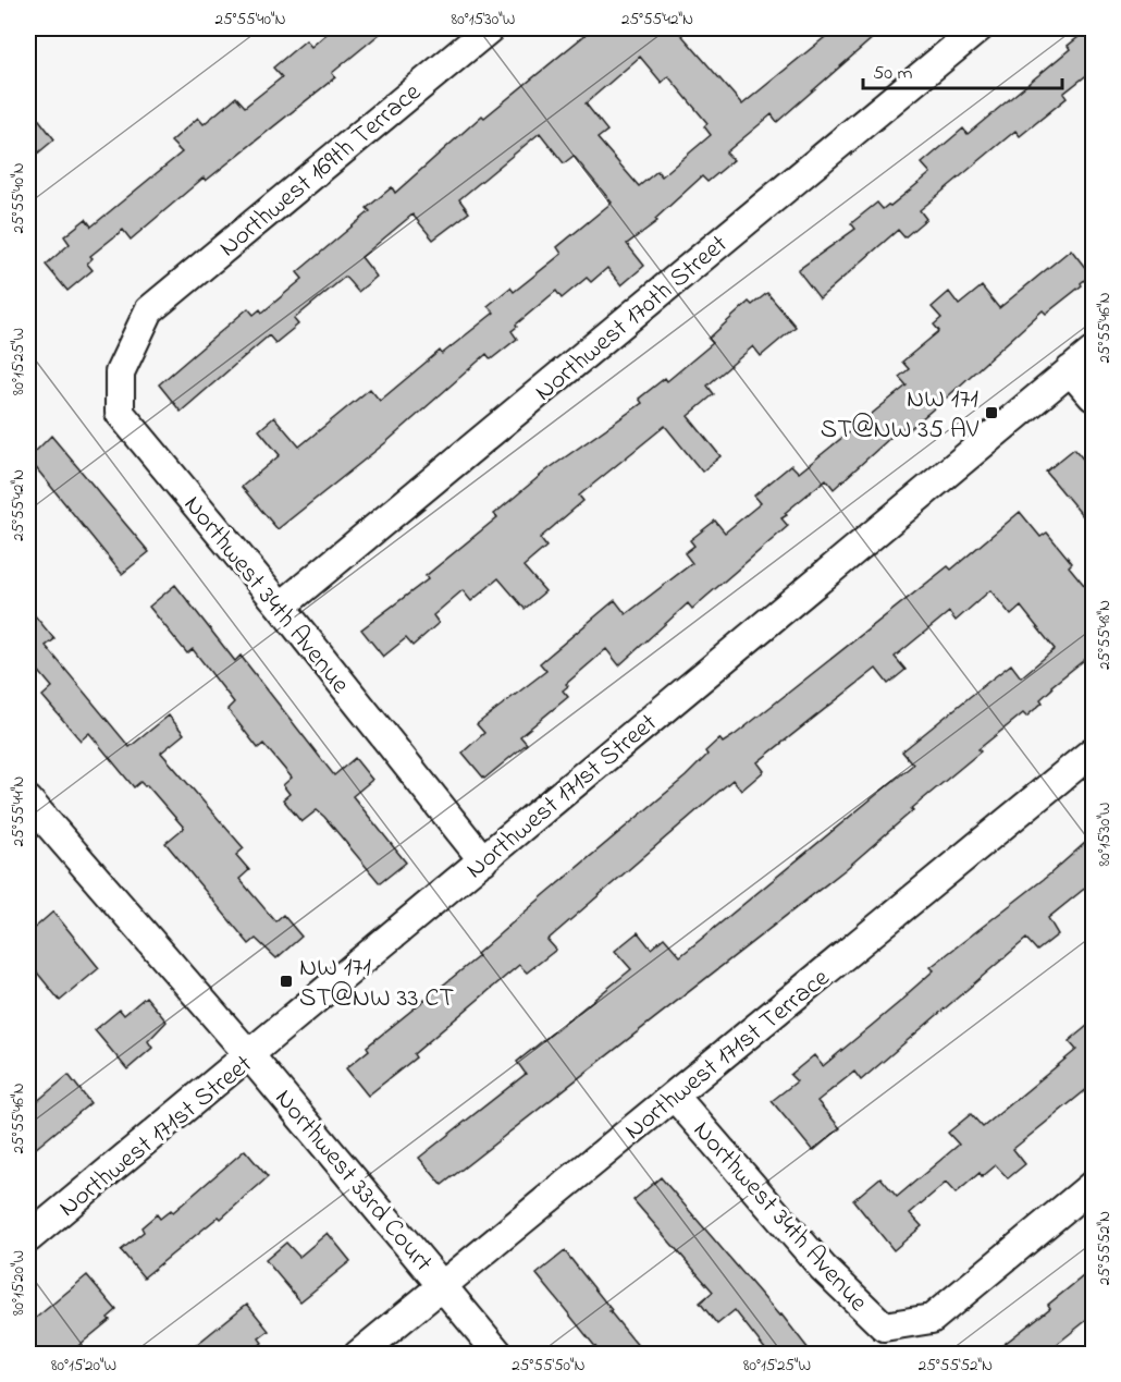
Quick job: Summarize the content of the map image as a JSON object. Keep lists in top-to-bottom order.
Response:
{
  "streets": {
    "street": [
      "Northwest 169th Terrace",
      "Northwest 170th Street",
      "Northwest 34th Avenue",
      "Northwest 171st Street",
      "Northwest 171st Terrace",
      "Northwest 33rd Court"
    ]
  },
  "crossings": [
    ["Northwest 169th Terrace", "Northwest 34th Avenue"],
    ["Northwest 170th Street", "Northwest 34th Avenue"],
    ["Northwest 34th Avenue", "Northwest 171st Street"],
    ["Northwest 34th Avenue", "Northwest 171st Terrace"],
    ["Northwest 171st Street", "Northwest 33rd Court"],
    ["Northwest 171st Terrace", "Northwest 33rd Court"]
  ],
  "places": {
    "transit": ["NW 171 ST@NW 35 AV", "NW 171 ST@NW 33 CT"]
  },
  "scale_bar": "50 m",
  "coordinates": [
    "25°55'40\"N",
    "80°15'30\"W",
    "25°55'42\"N",
    "25°55'46\"N",
    "80°15'25\"W",
    "25°55'48\"N",
    "25°55'44\"N",
    "25°55'52\"N",
    "80°15'20\"W",
    "25°55'50\"N"
  ]
}
